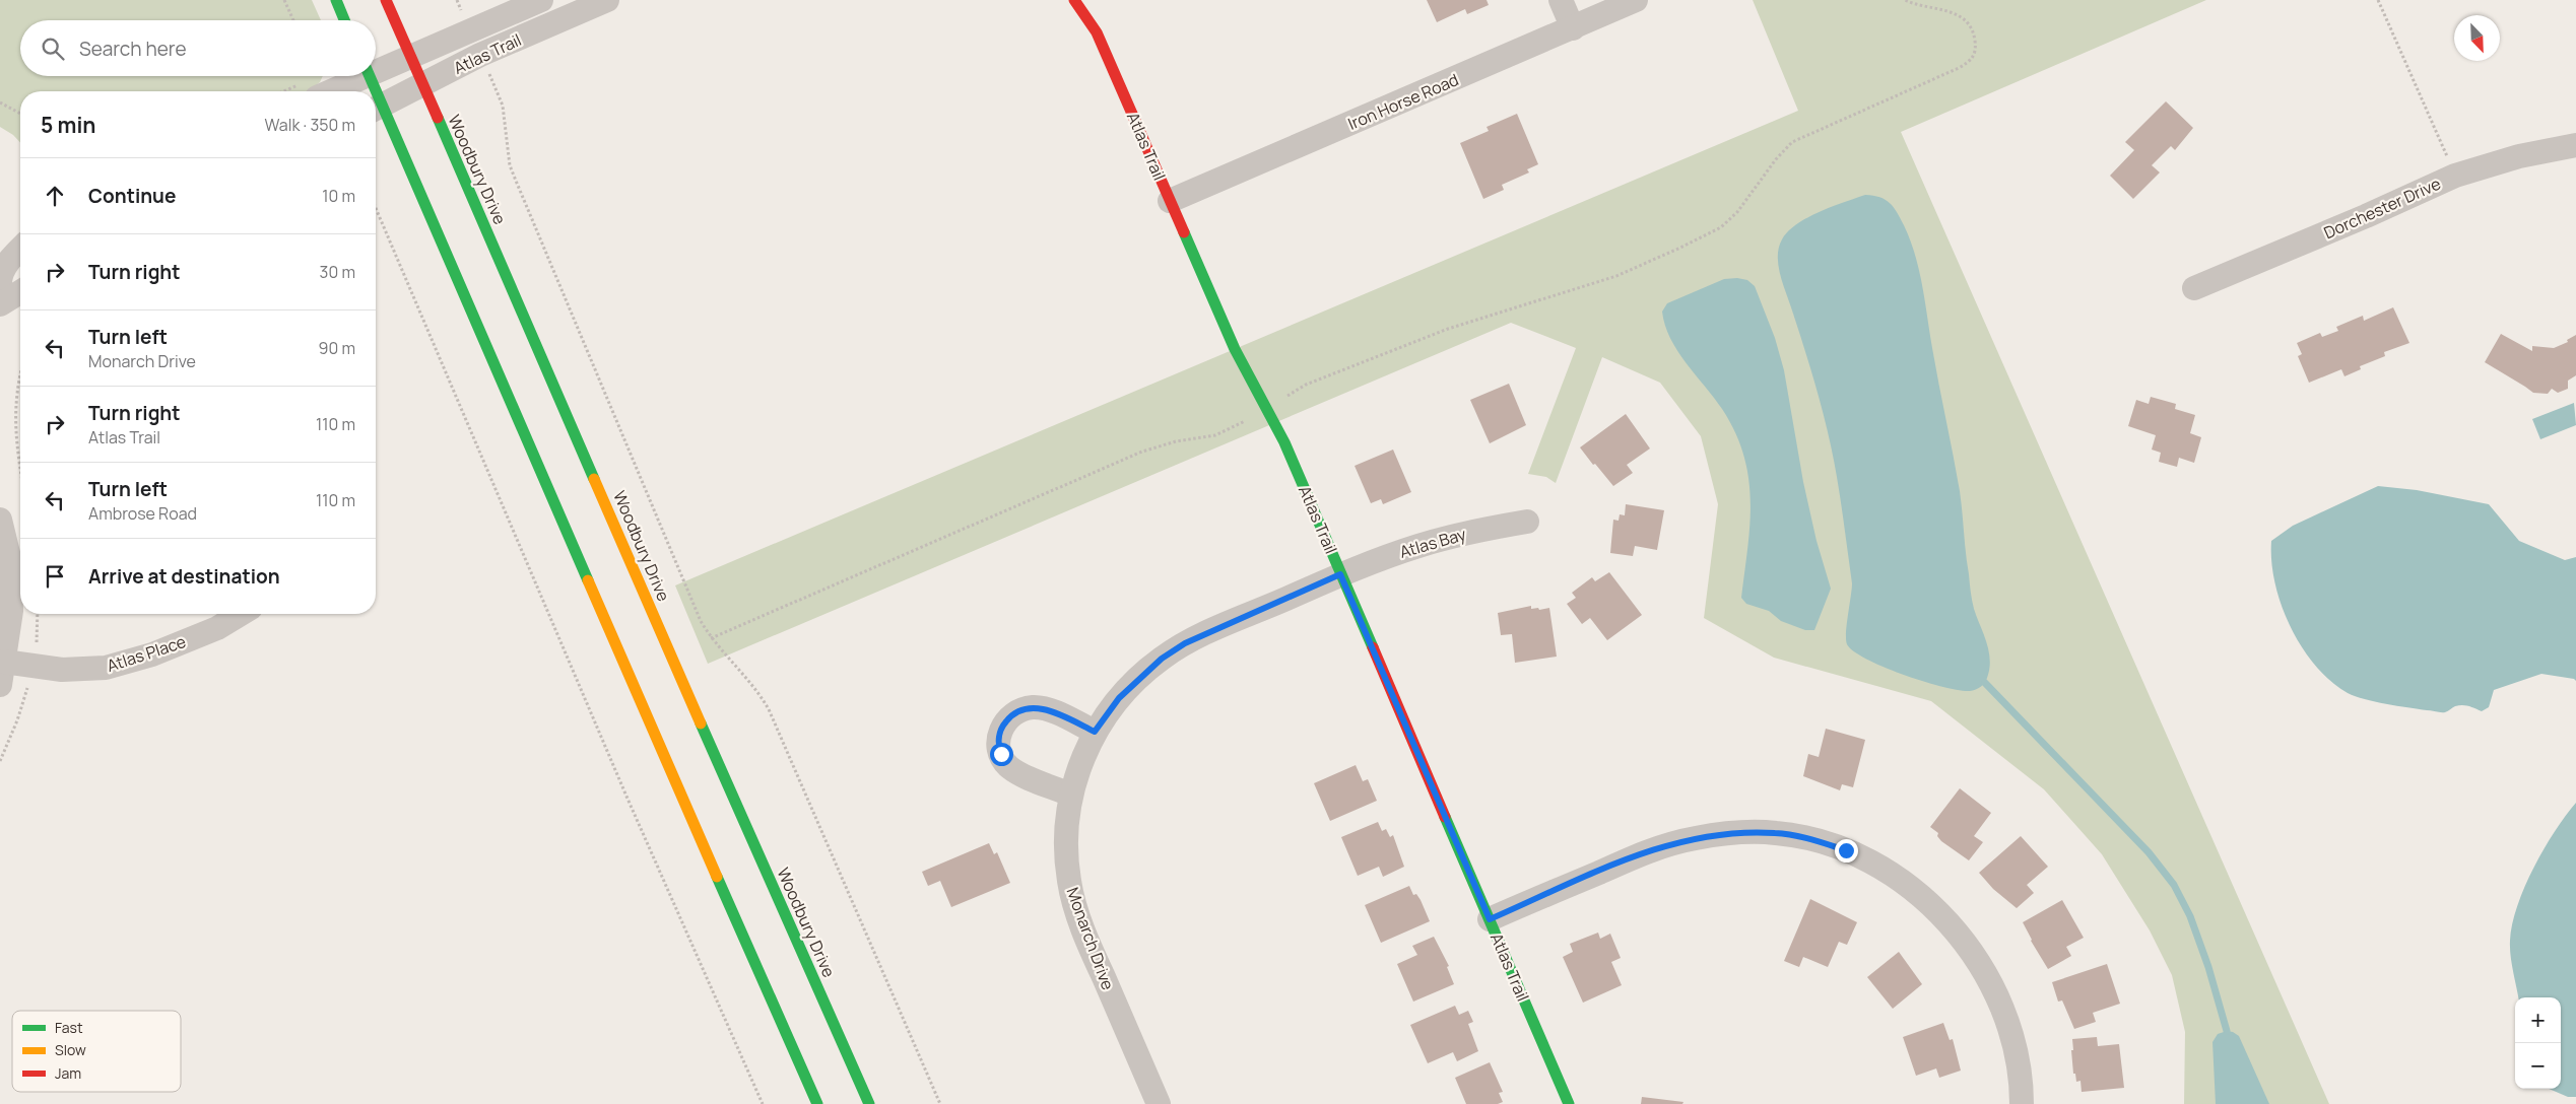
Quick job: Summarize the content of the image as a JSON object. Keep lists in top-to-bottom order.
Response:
{
  "streets": {
    "main road": ["Atlas Trail", "Woodbury Drive"],
    "street": [
      "Iron Horse Road",
      "Dorchester Drive",
      "Atlas Bay",
      "Atlas Place",
      "Monarch Drive"
    ]
  },
  "crossings": [
    ["Atlas Trail", "Iron Horse Road"],
    ["Atlas Trail", "Woodbury Drive"],
    ["Atlas Trail", "Atlas Bay"],
    ["Atlas Trail", "Monarch Drive"],
    ["Atlas Bay", "Monarch Drive"]
  ],
  "legend": ["Fast", "Slow", "Jam"],
  "north": "bottom right",
  "page": {
    "search": "Search here",
    "heading": ["5 min", "Walk · 350 m"],
    "list": [
      ["Continue", "10 m"],
      ["Turn right", "30 m"],
      ["Turn left", "Monarch Drive", "90 m"],
      ["Turn right", "Atlas Trail", "110 m"],
      ["Turn left", "Ambrose Road", "110 m"],
      "Arrive at destination"
    ],
    "map_buttons": ["+", "−"]
  }
}
